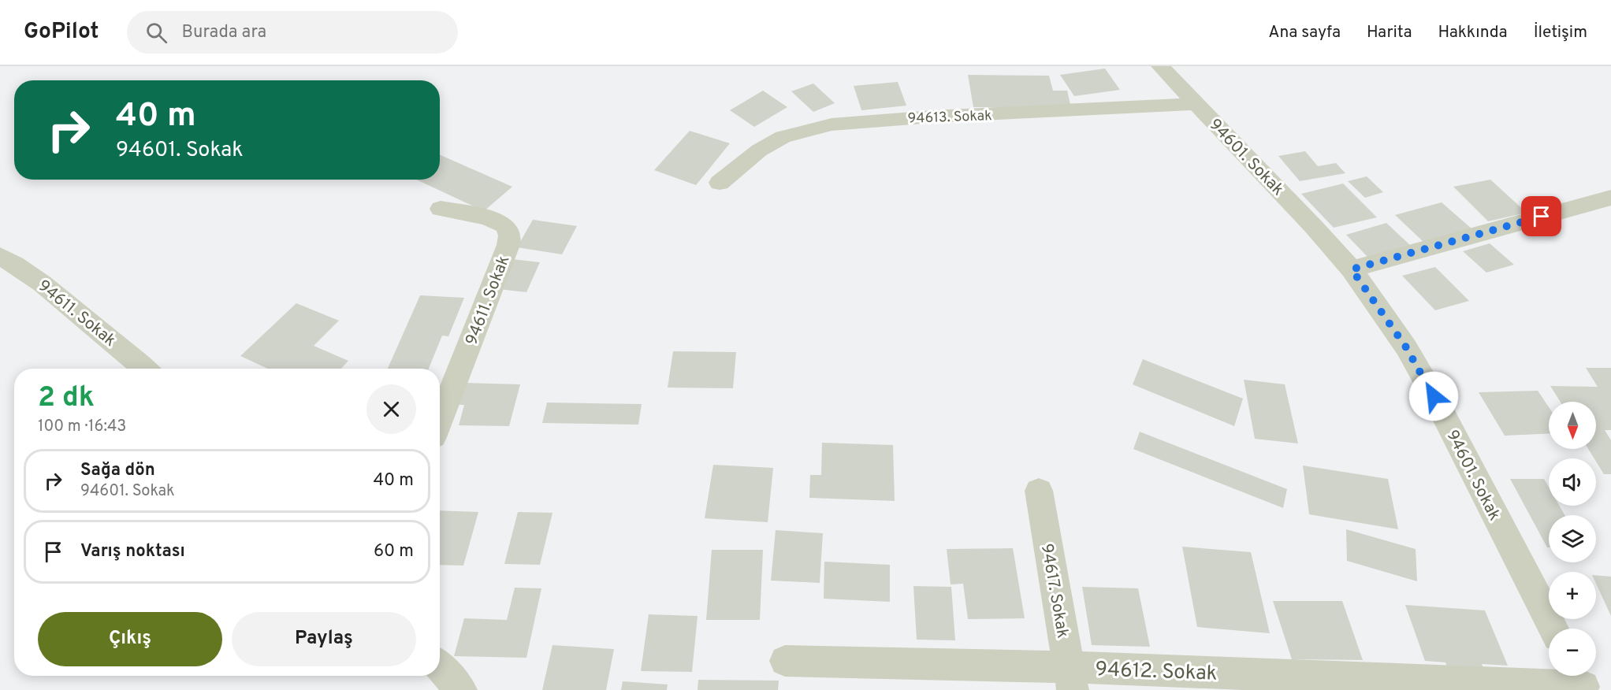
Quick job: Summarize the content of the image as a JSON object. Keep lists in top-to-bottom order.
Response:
{
  "streets": {
    "street": [
      "94613. Sokak",
      "94601. Sokak",
      "94611. Sokak",
      "94617. Sokak",
      "94612. Sokak"
    ]
  },
  "crossings": [
    ["94613. Sokak", "94601. Sokak"],
    ["94617. Sokak", "94612. Sokak"]
  ],
  "north": "bottom",
  "page": {
    "header": "GoPilot",
    "search": "Burada ara",
    "nav": [
      "Ana sayfa",
      "Harita",
      "Hakkında",
      "İletişim"
    ],
    "turn": ["40 m", "94601. Sokak"],
    "heading": ["2 dk", "100 m · 16:43"],
    "map_buttons": ["+", "−"],
    "list": [
      {
        "name": "Sağa dön",
        "note": "94601. Sokak",
        "value": "40 m"
      },
      {
        "name": "Varış noktası",
        "value": "60 m"
      }
    ],
    "buttons": ["Çıkış", "Paylaş"]
  }
}
